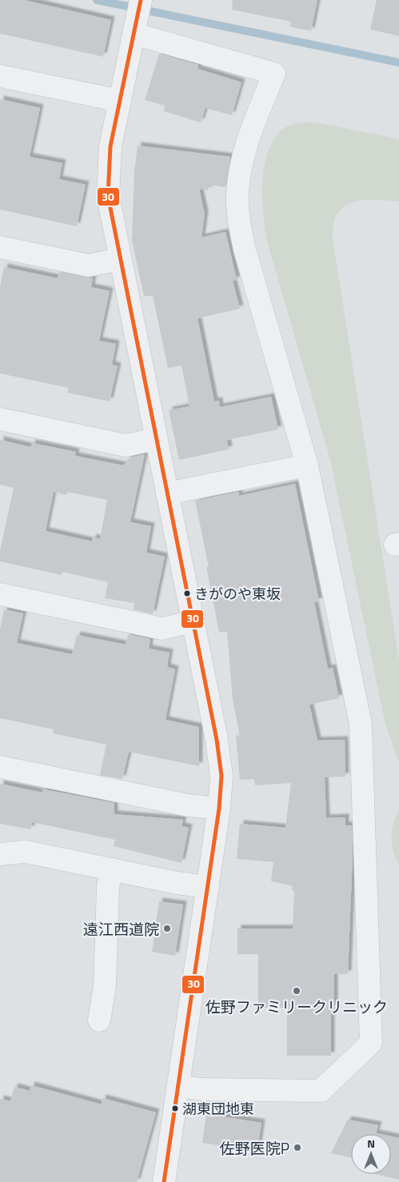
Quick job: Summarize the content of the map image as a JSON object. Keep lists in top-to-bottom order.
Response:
{
  "places": [
    "きがのや東坂",
    "遠江西道院",
    "佐野ファミリークリニック",
    "湖東団地東",
    "佐野医院P"
  ],
  "lines": ["transit line 30"],
  "north": "top"
}
